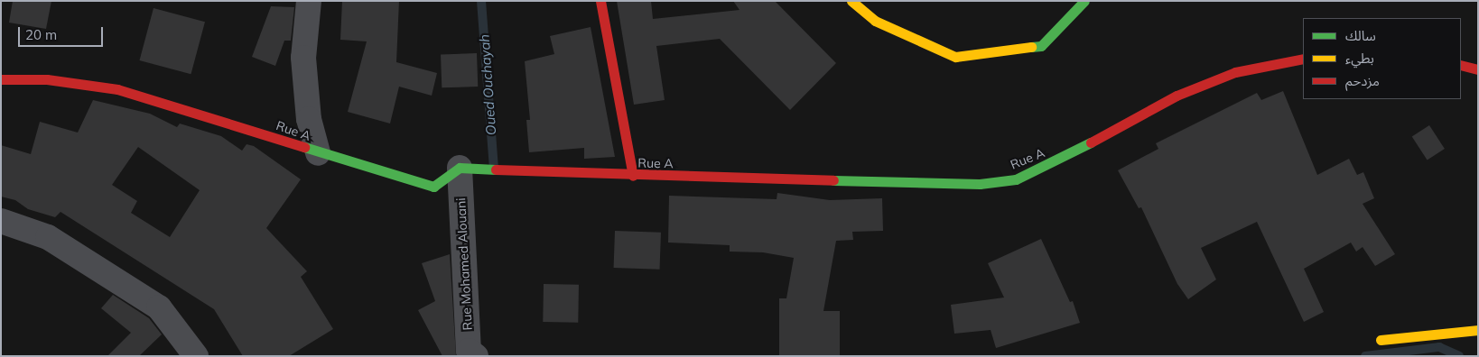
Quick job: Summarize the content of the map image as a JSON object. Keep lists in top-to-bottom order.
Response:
{
  "streets": {
    "street": ["Rue A", "Rue Mohamed Alouani"]
  },
  "crossings": [
    ["Rue A", "Rue Mohamed Alouani"]
  ],
  "water": ["Oued Ouchayah"],
  "legend": ["سالك", "بطيء", "مزدحم"],
  "scale_bar": "20 m"
}
